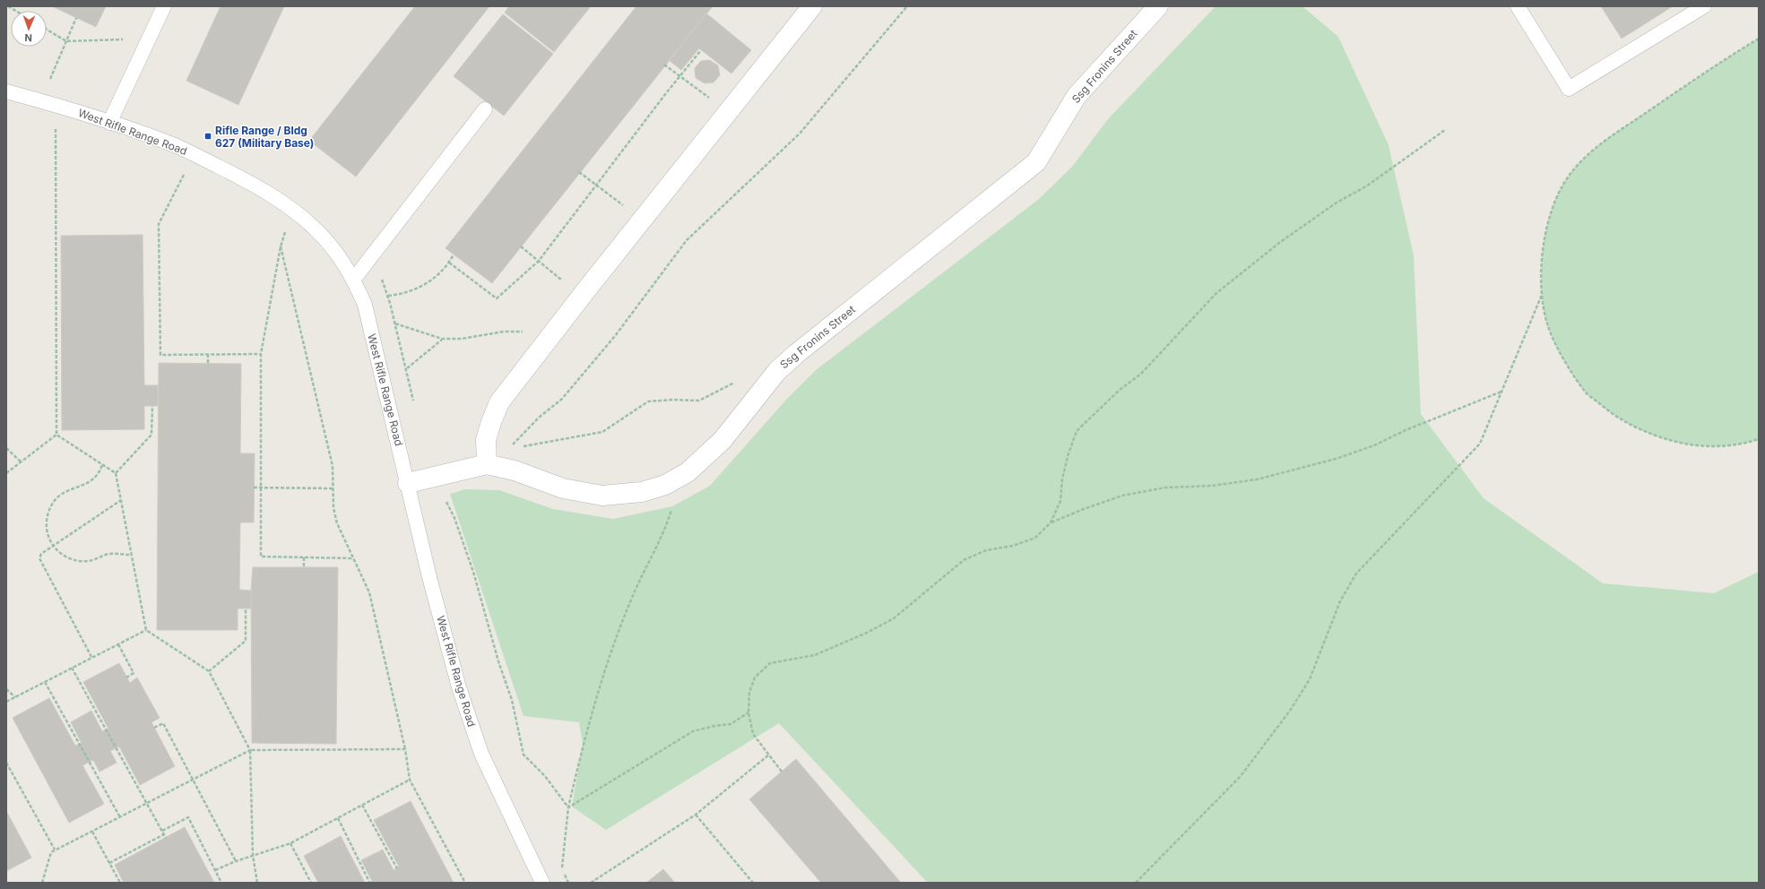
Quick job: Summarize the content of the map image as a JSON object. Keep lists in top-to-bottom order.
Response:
{
  "streets": {
    "street": ["Ssg Fronins Street"],
    "lane": ["West Rifle Range Road"]
  },
  "crossings": [
    ["Ssg Fronins Street", "West Rifle Range Road"]
  ],
  "places": {
    "transit": ["Rifle Range / Bldg 627 (Military Base)"]
  },
  "north": "bottom"
}
